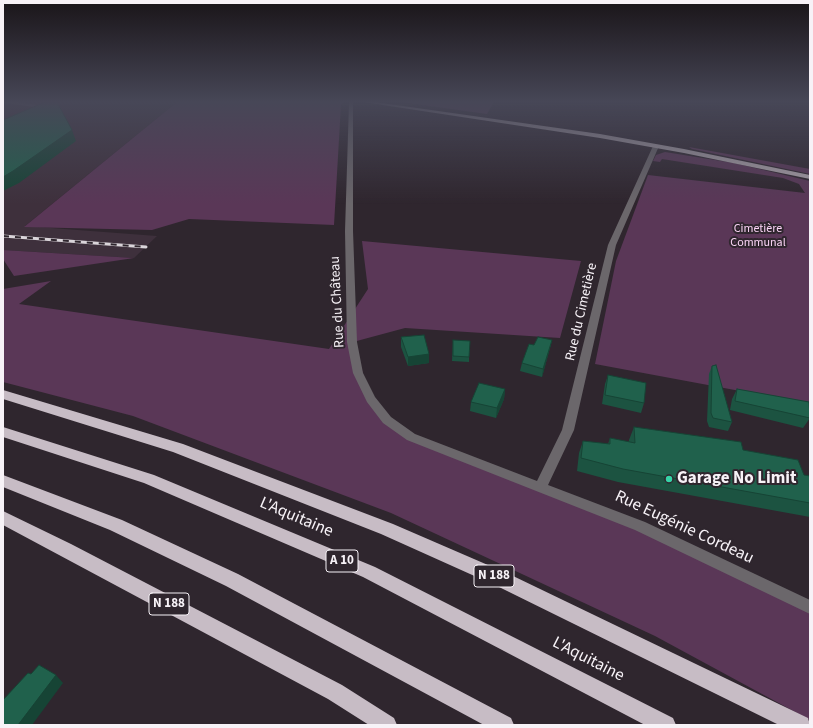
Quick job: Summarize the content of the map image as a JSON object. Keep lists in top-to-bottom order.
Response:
{
  "streets": {
    "highway": ["L'Aquitaine", "A 10", "N 188"],
    "street": ["Rue du Château", "Rue du Cimetière", "Rue Eugénie Cordeau"]
  },
  "crossings": [
    ["Rue du Château", "Rue du Cimetière"],
    ["Rue du Château", "Rue Eugénie Cordeau"],
    ["Rue du Cimetière", "Rue Eugénie Cordeau"]
  ],
  "parks": ["Cimetière Communal"],
  "places": ["Garage No Limit"]
}
